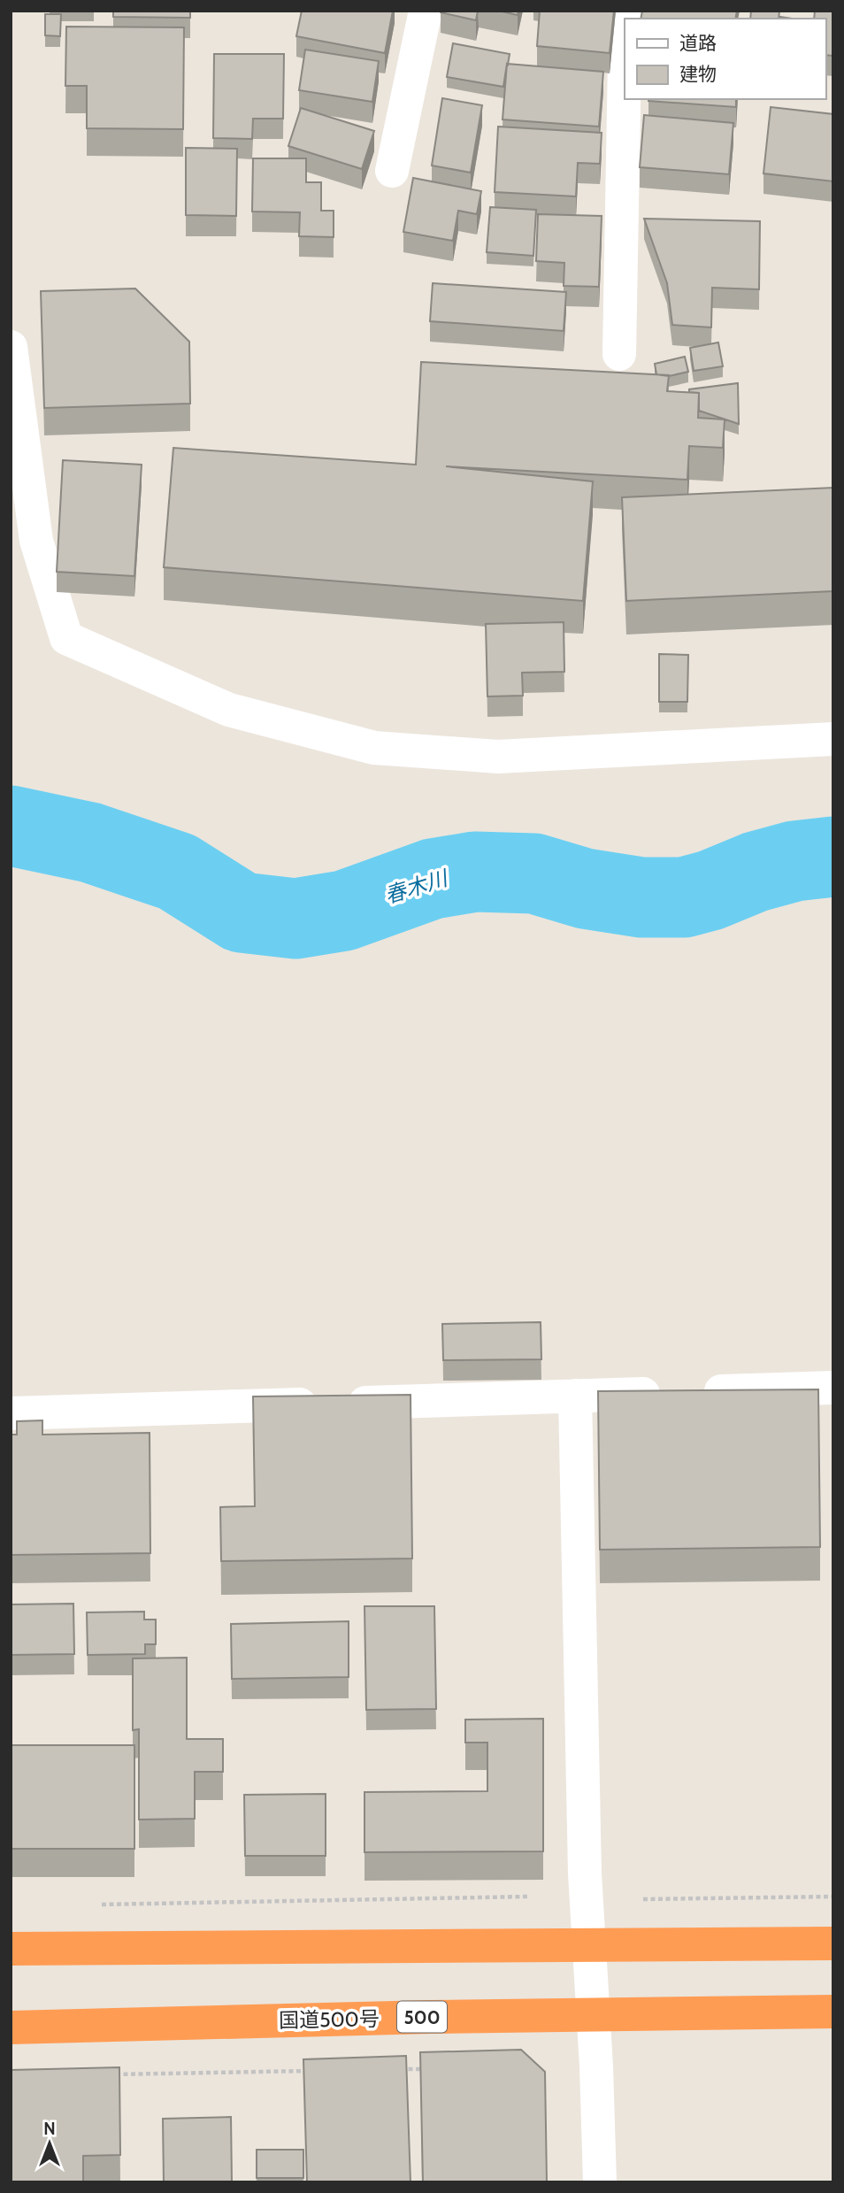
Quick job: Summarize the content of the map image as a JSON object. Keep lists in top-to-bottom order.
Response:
{
  "streets": {
    "highway": ["500", "国道500号"]
  },
  "water": ["春木川"],
  "legend": ["道路", "建物"],
  "north": "top"
}
